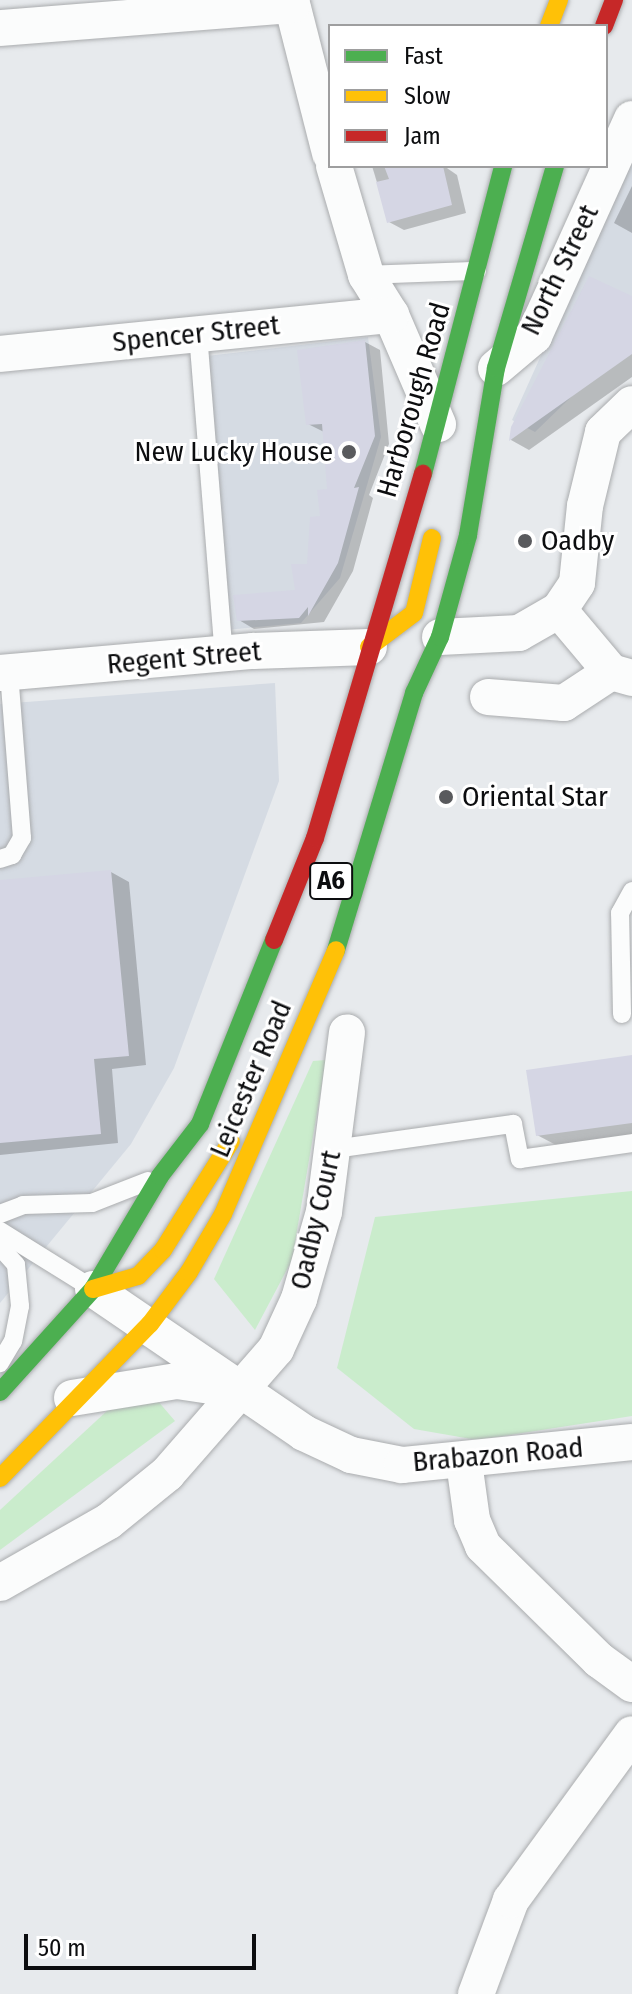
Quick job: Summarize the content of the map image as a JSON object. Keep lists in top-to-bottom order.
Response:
{
  "streets": {
    "highway": ["Harborough Road", "A6", "Leicester Road"],
    "street": [
      "North Street",
      "Spencer Street",
      "Regent Street",
      "Oadby Court",
      "Brabazon Road"
    ]
  },
  "crossings": [
    ["North Street", "A6"],
    ["Harborough Road", "Regent Street"],
    ["Harborough Road", "Leicester Road"],
    ["Regent Street", "Leicester Road"],
    ["A6", "Leicester Road"],
    ["A6", "Brabazon Road"],
    ["Leicester Road", "Brabazon Road"],
    ["Oadby Court", "Brabazon Road"]
  ],
  "places": ["New Lucky House", "Oadby", "Oriental Star"],
  "legend": ["Fast", "Slow", "Jam"],
  "scale_bar": "50 m"
}
